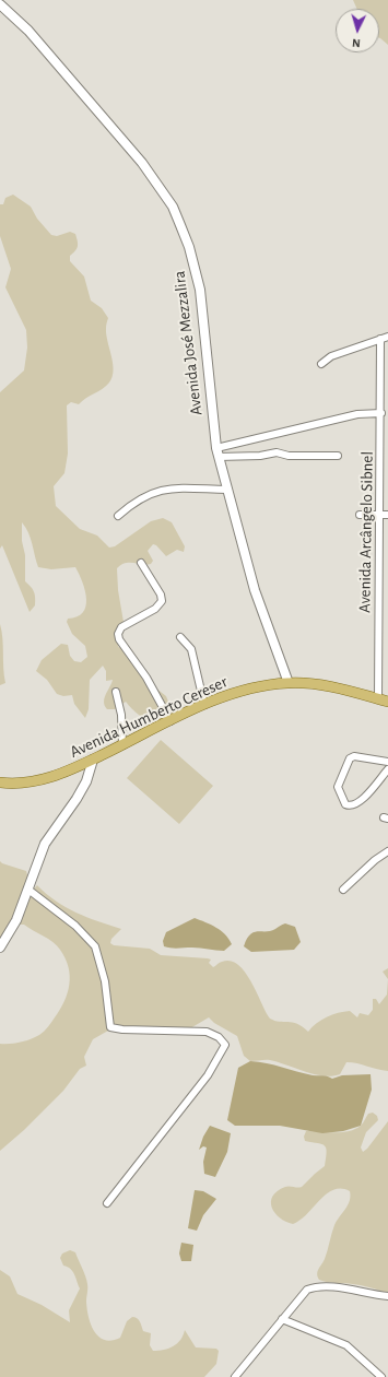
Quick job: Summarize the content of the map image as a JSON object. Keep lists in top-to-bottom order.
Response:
{
  "streets": {
    "main road": ["Avenida José Mezzalira", "Avenida Humberto Cereser"],
    "street": ["Avenida Arcângelo Sibnel"]
  },
  "crossings": [
    ["Avenida José Mezzalira", "Avenida Humberto Cereser"],
    ["Avenida Arcângelo Sibnel", "Avenida Humberto Cereser"]
  ],
  "north": "bottom"
}
